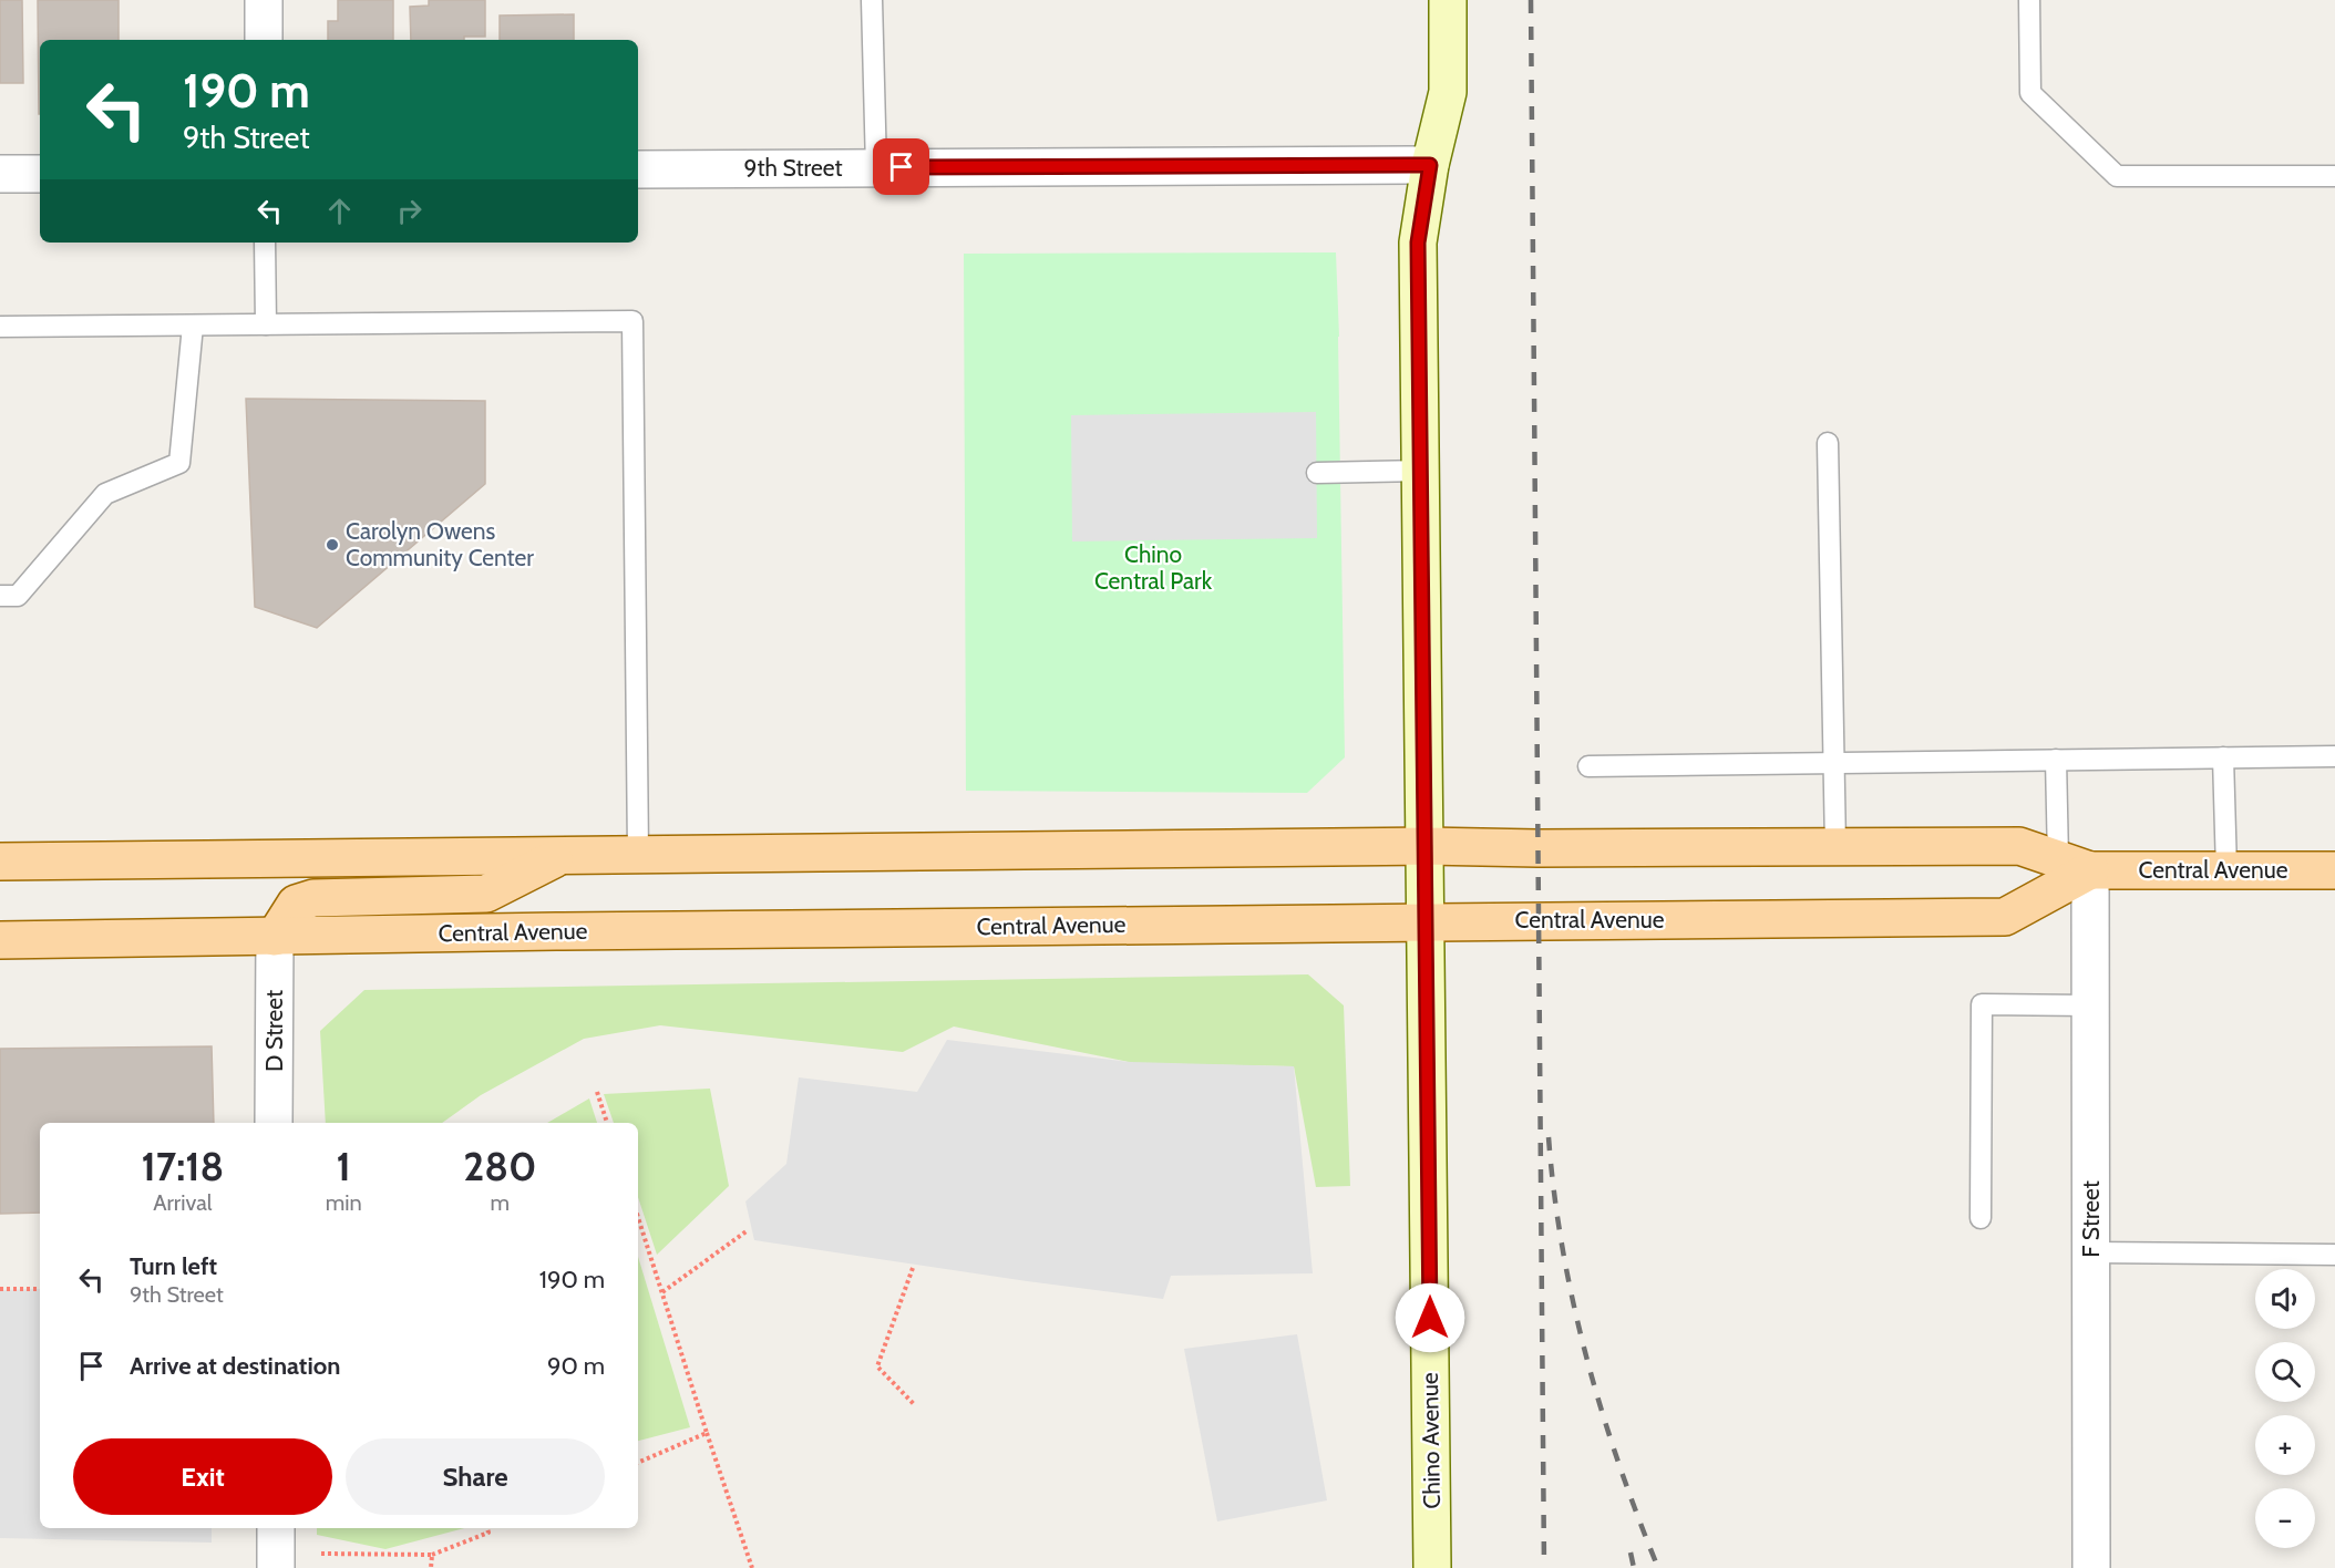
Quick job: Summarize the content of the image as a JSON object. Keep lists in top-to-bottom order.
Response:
{
  "streets": {
    "main road": ["Central Avenue", "Chino Avenue"],
    "street": ["9th Street", "D Street", "F Street"]
  },
  "crossings": [
    ["9th Street", "Chino Avenue"],
    ["Central Avenue", "D Street"],
    ["Central Avenue", "F Street"],
    ["Central Avenue", "Chino Avenue"]
  ],
  "parks": ["Chino Central Park"],
  "places": ["Carolyn Owens Community Center"],
  "page": {
    "turn": ["190 m", "9th Street"],
    "eta": [
      "17:18",
      "Arrival",
      "1",
      "min",
      "280",
      "m"
    ],
    "list": [
      {
        "name": "Turn left",
        "note": "9th Street",
        "value": "190 m"
      },
      {
        "name": "Arrive at destination",
        "value": "90 m"
      }
    ],
    "map_buttons": ["+", "−"],
    "buttons": ["Exit", "Share"]
  }
}
